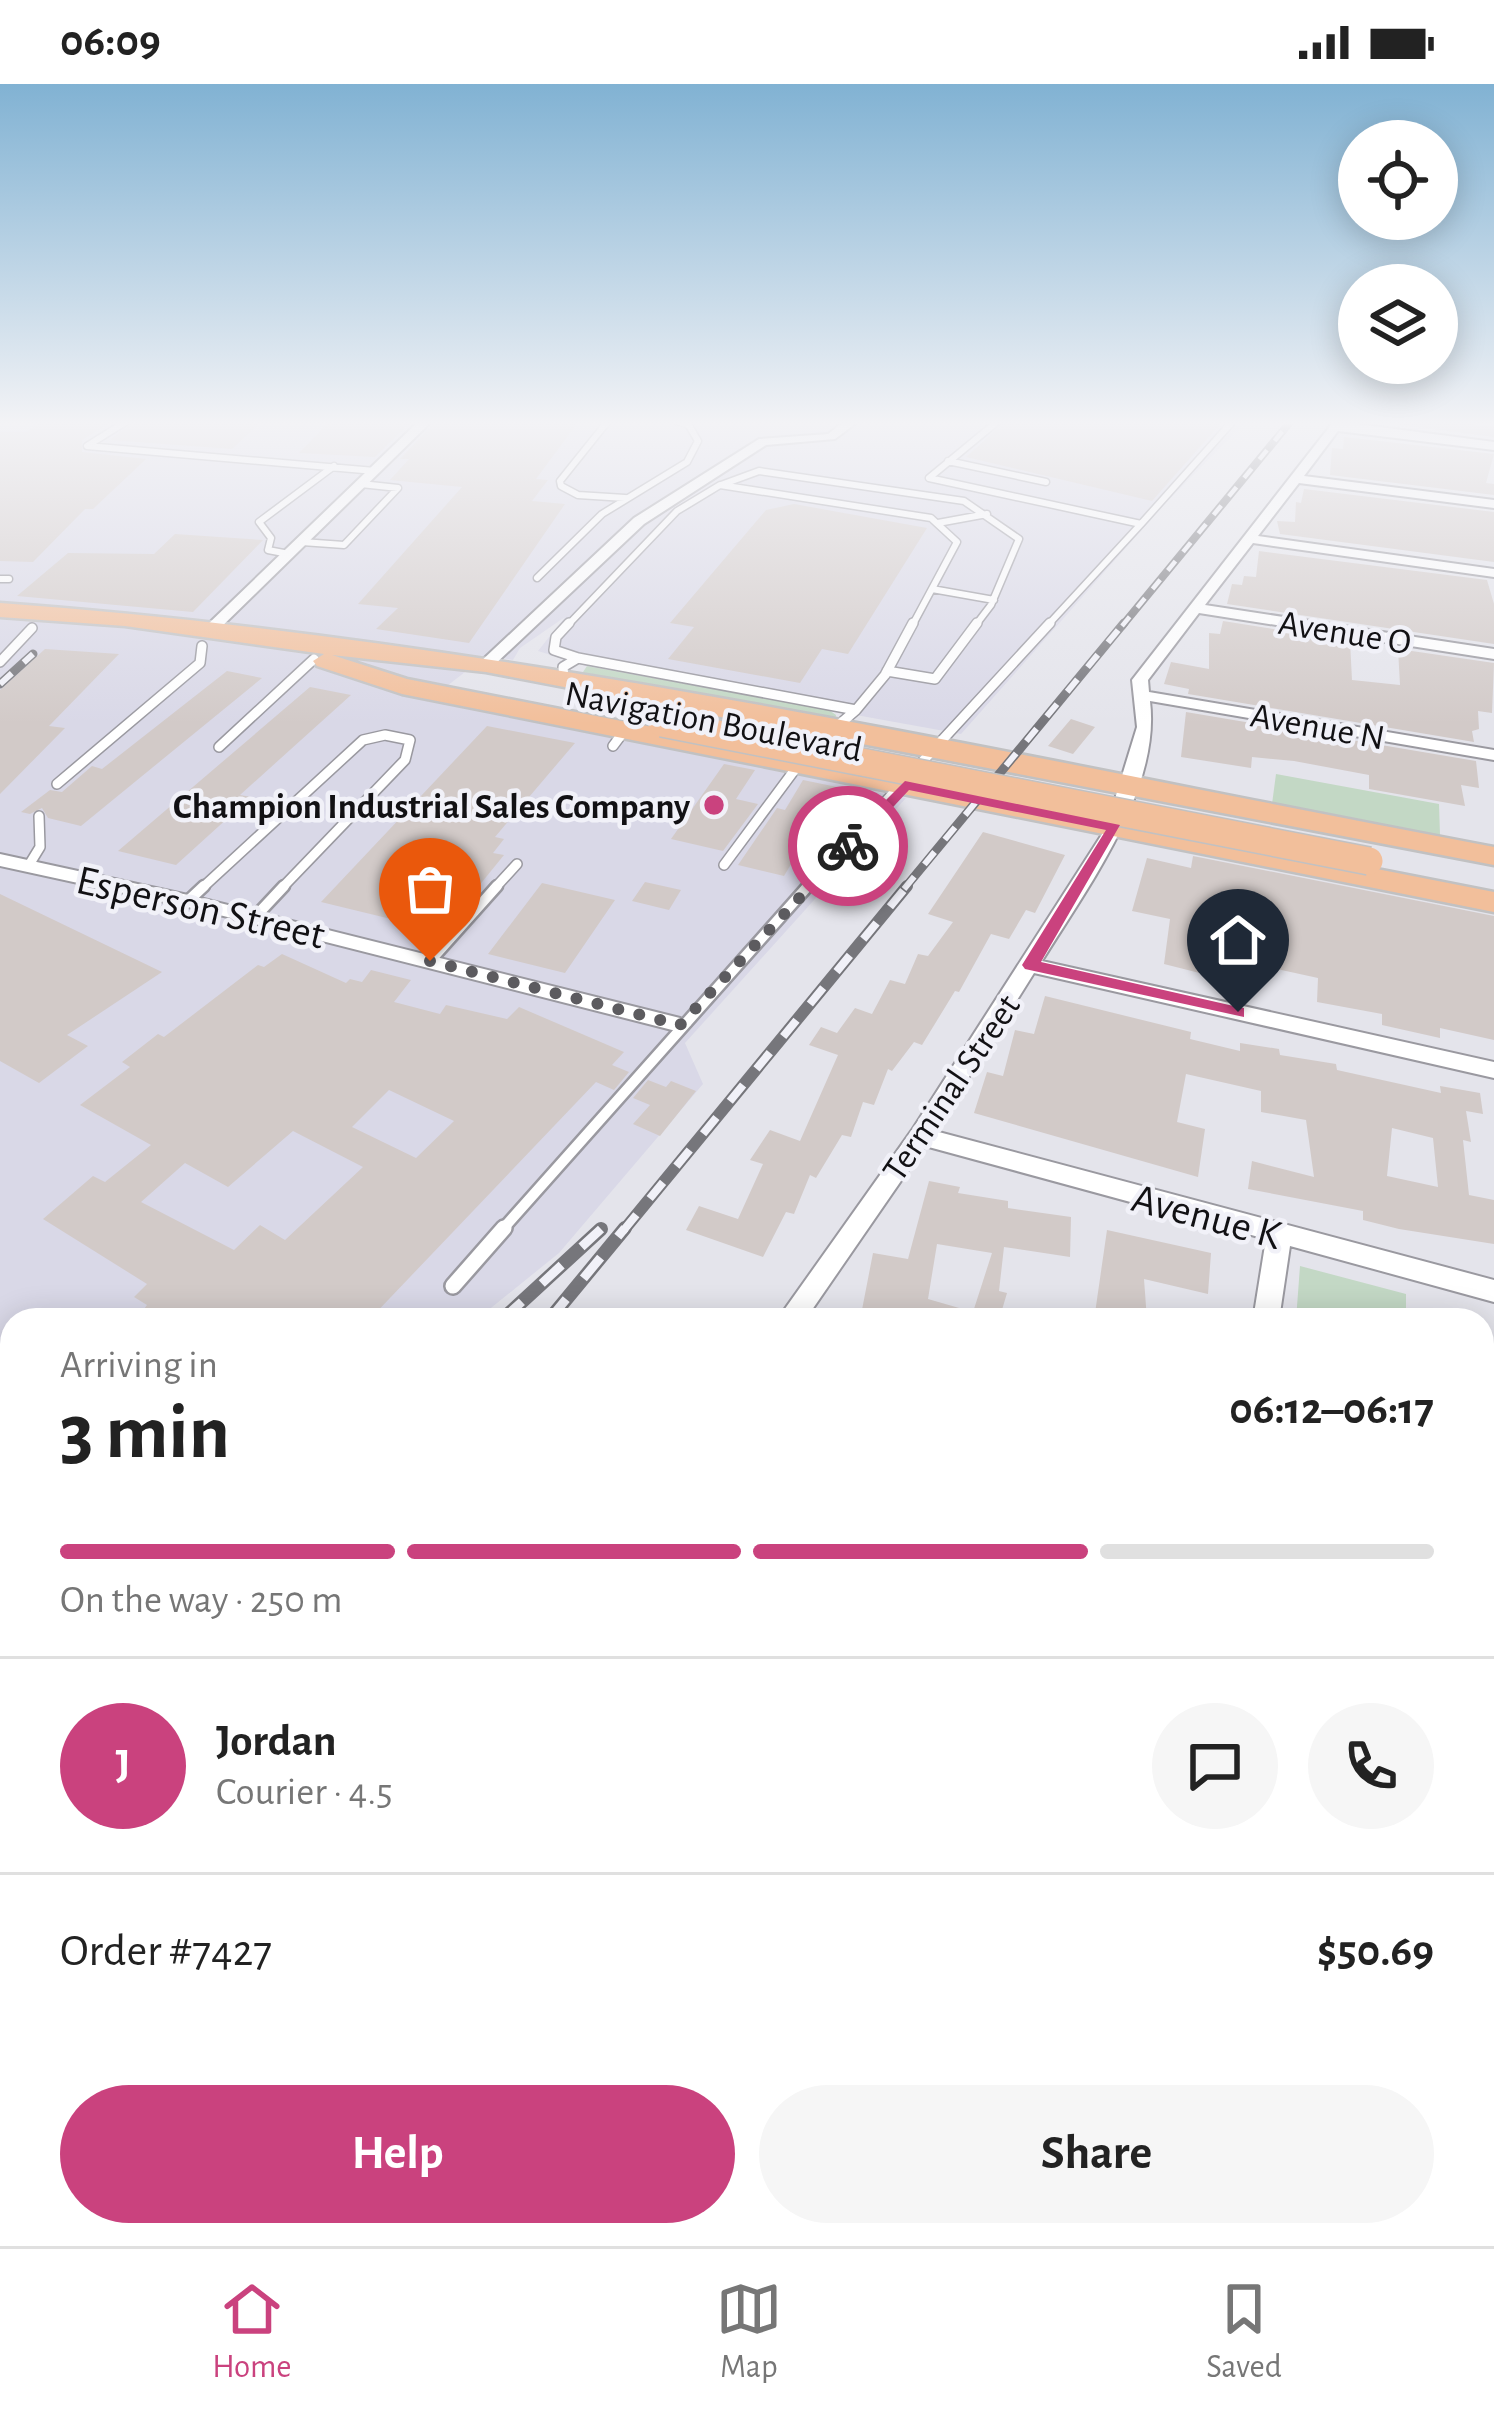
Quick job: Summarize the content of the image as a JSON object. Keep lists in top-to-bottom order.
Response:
{
  "streets": {
    "main road": ["Navigation Boulevard"],
    "street": [
      "Avenue O",
      "Avenue N",
      "Esperson Street",
      "Terminal Street",
      "Avenue K"
    ]
  },
  "crossings": [
    ["Avenue O", "Terminal Street"],
    ["Avenue N", "Terminal Street"],
    ["Terminal Street", "Avenue K"]
  ],
  "places": ["Champion Industrial Sales Company"],
  "page": {
    "status": "06:09",
    "heading": ["3 min", "Arriving in", "06:12–06:17"],
    "panel": [
      "Jordan",
      "Courier · 4.5",
      "Order #7427",
      "$50.69"
    ],
    "bar": "On the way · 250 m",
    "round": "J",
    "buttons": ["Help", "Share"],
    "tabs": ["Home", "Map", "Saved"]
  }
}
